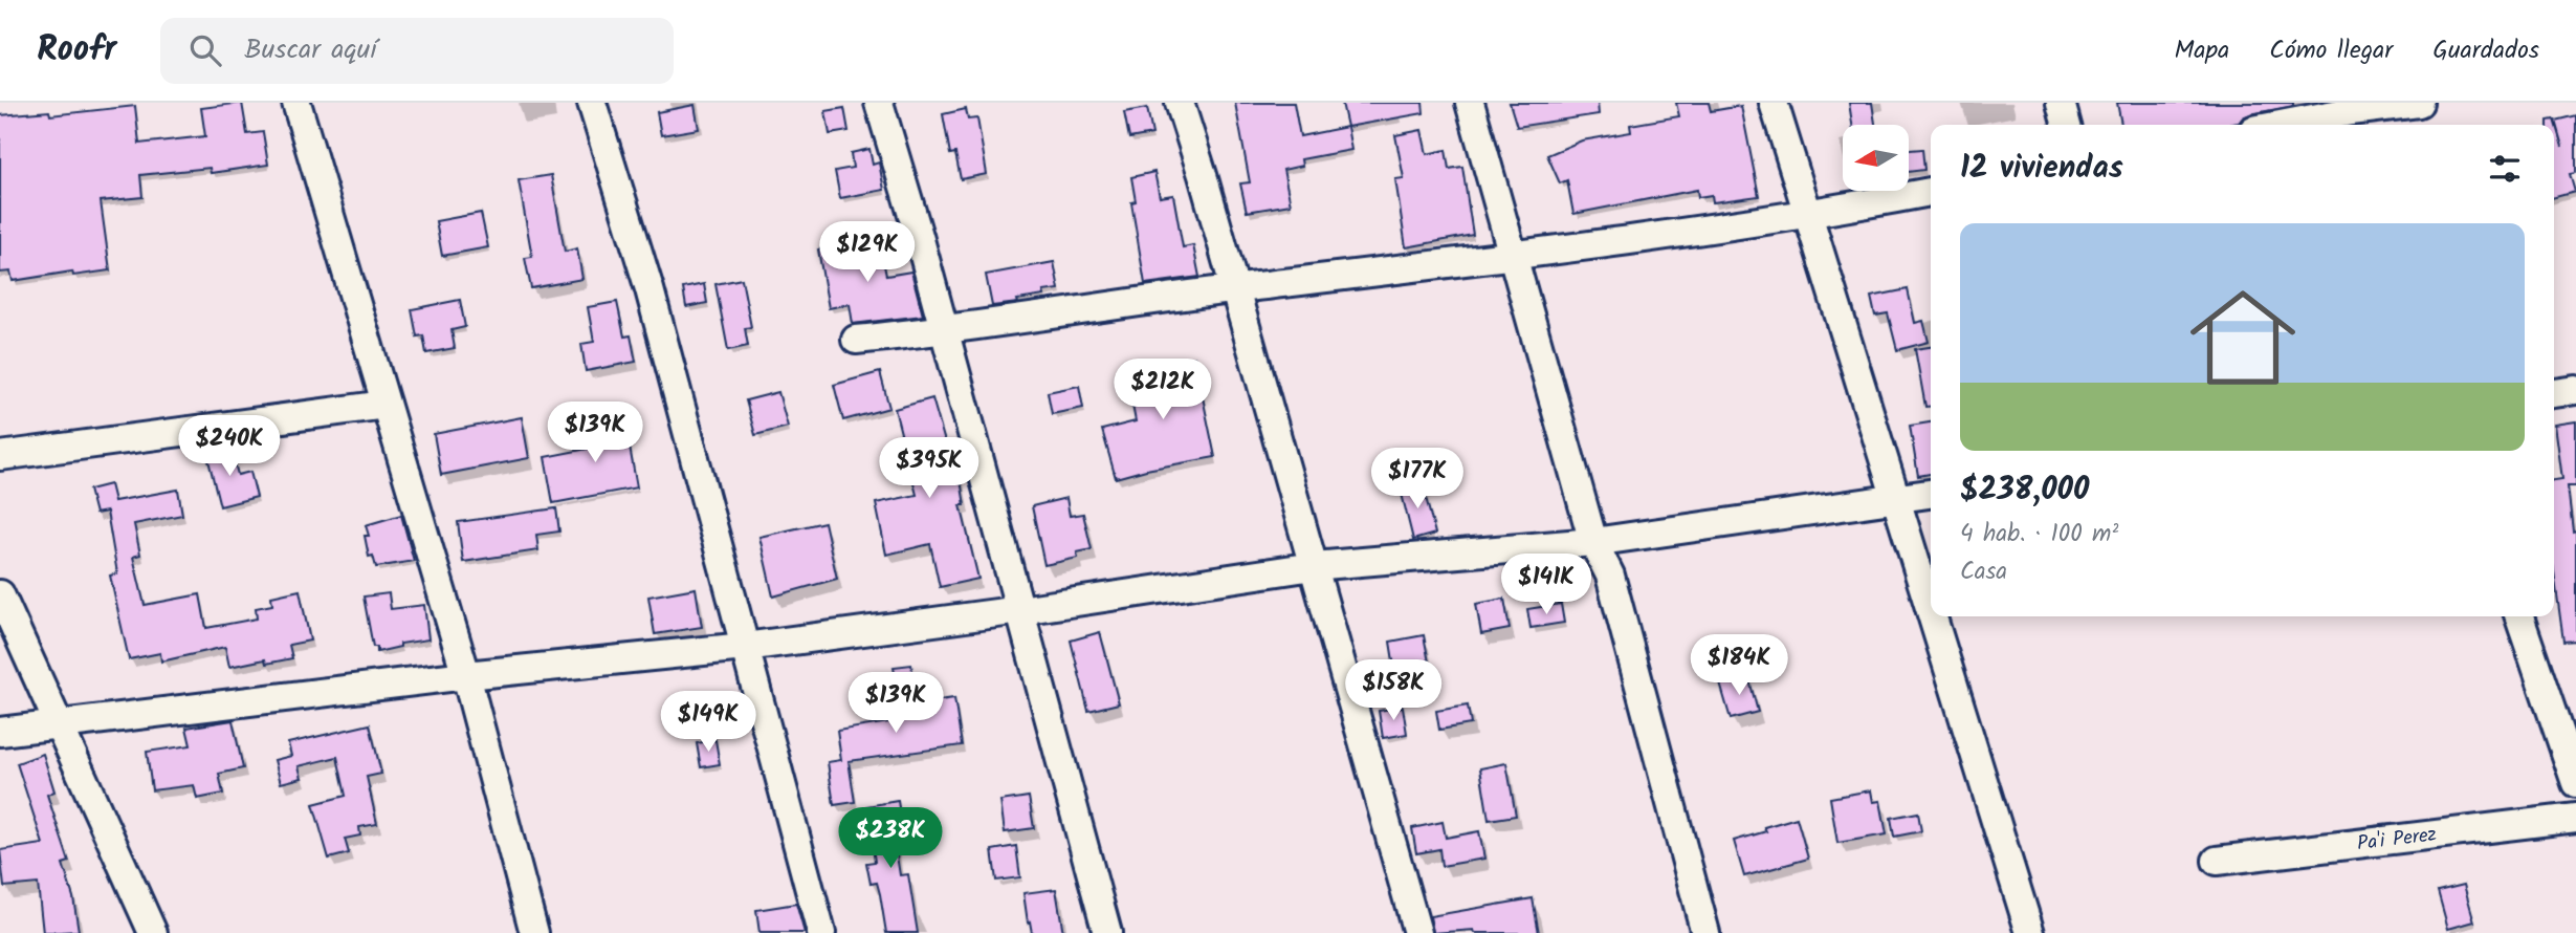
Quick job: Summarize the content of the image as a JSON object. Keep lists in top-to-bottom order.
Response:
{
  "streets": {
    "street": ["Pa'i Perez"]
  },
  "north": "left",
  "page": {
    "header": "Roofr",
    "search": "Buscar aquí",
    "nav": ["Mapa", "Cómo llegar", "Guardados"],
    "heading": "12 viviendas",
    "list": [
      {
        "name": "$238,000",
        "note": "4 hab. · 100 m² · Casa"
      }
    ],
    "price": [
      "$129K",
      "$212K",
      "$139K",
      "$240K",
      "$395K",
      "$177K",
      "$141K",
      "$184K",
      "$158K",
      "$139K",
      "$149K",
      "$238K"
    ]
  }
}
